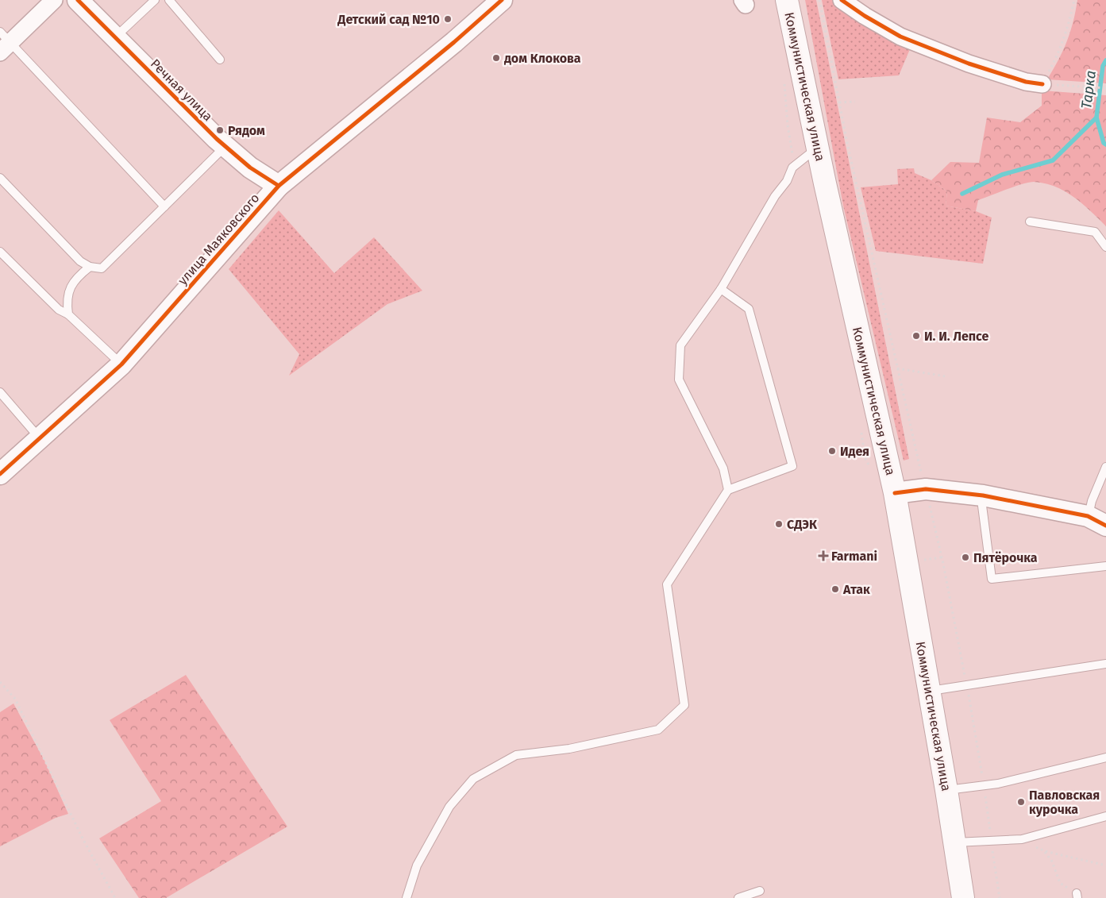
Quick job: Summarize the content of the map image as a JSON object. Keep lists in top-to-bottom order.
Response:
{
  "streets": {
    "main road": ["Коммунистическая улица"],
    "street": ["Речная улица", "улица Маяковского"]
  },
  "crossings": [
    ["Речная улица", "улица Маяковского"]
  ],
  "water": ["Тарка"],
  "places": {
    "other": [
      "Детский сад №10",
      "дом Клокова",
      "Рядом",
      "И. И. Лепсе",
      "Идея",
      "СДЭК",
      "Пятёрочка",
      "Атак",
      "Павловская курочка"
    ],
    "health": ["Farmani"]
  }
}
